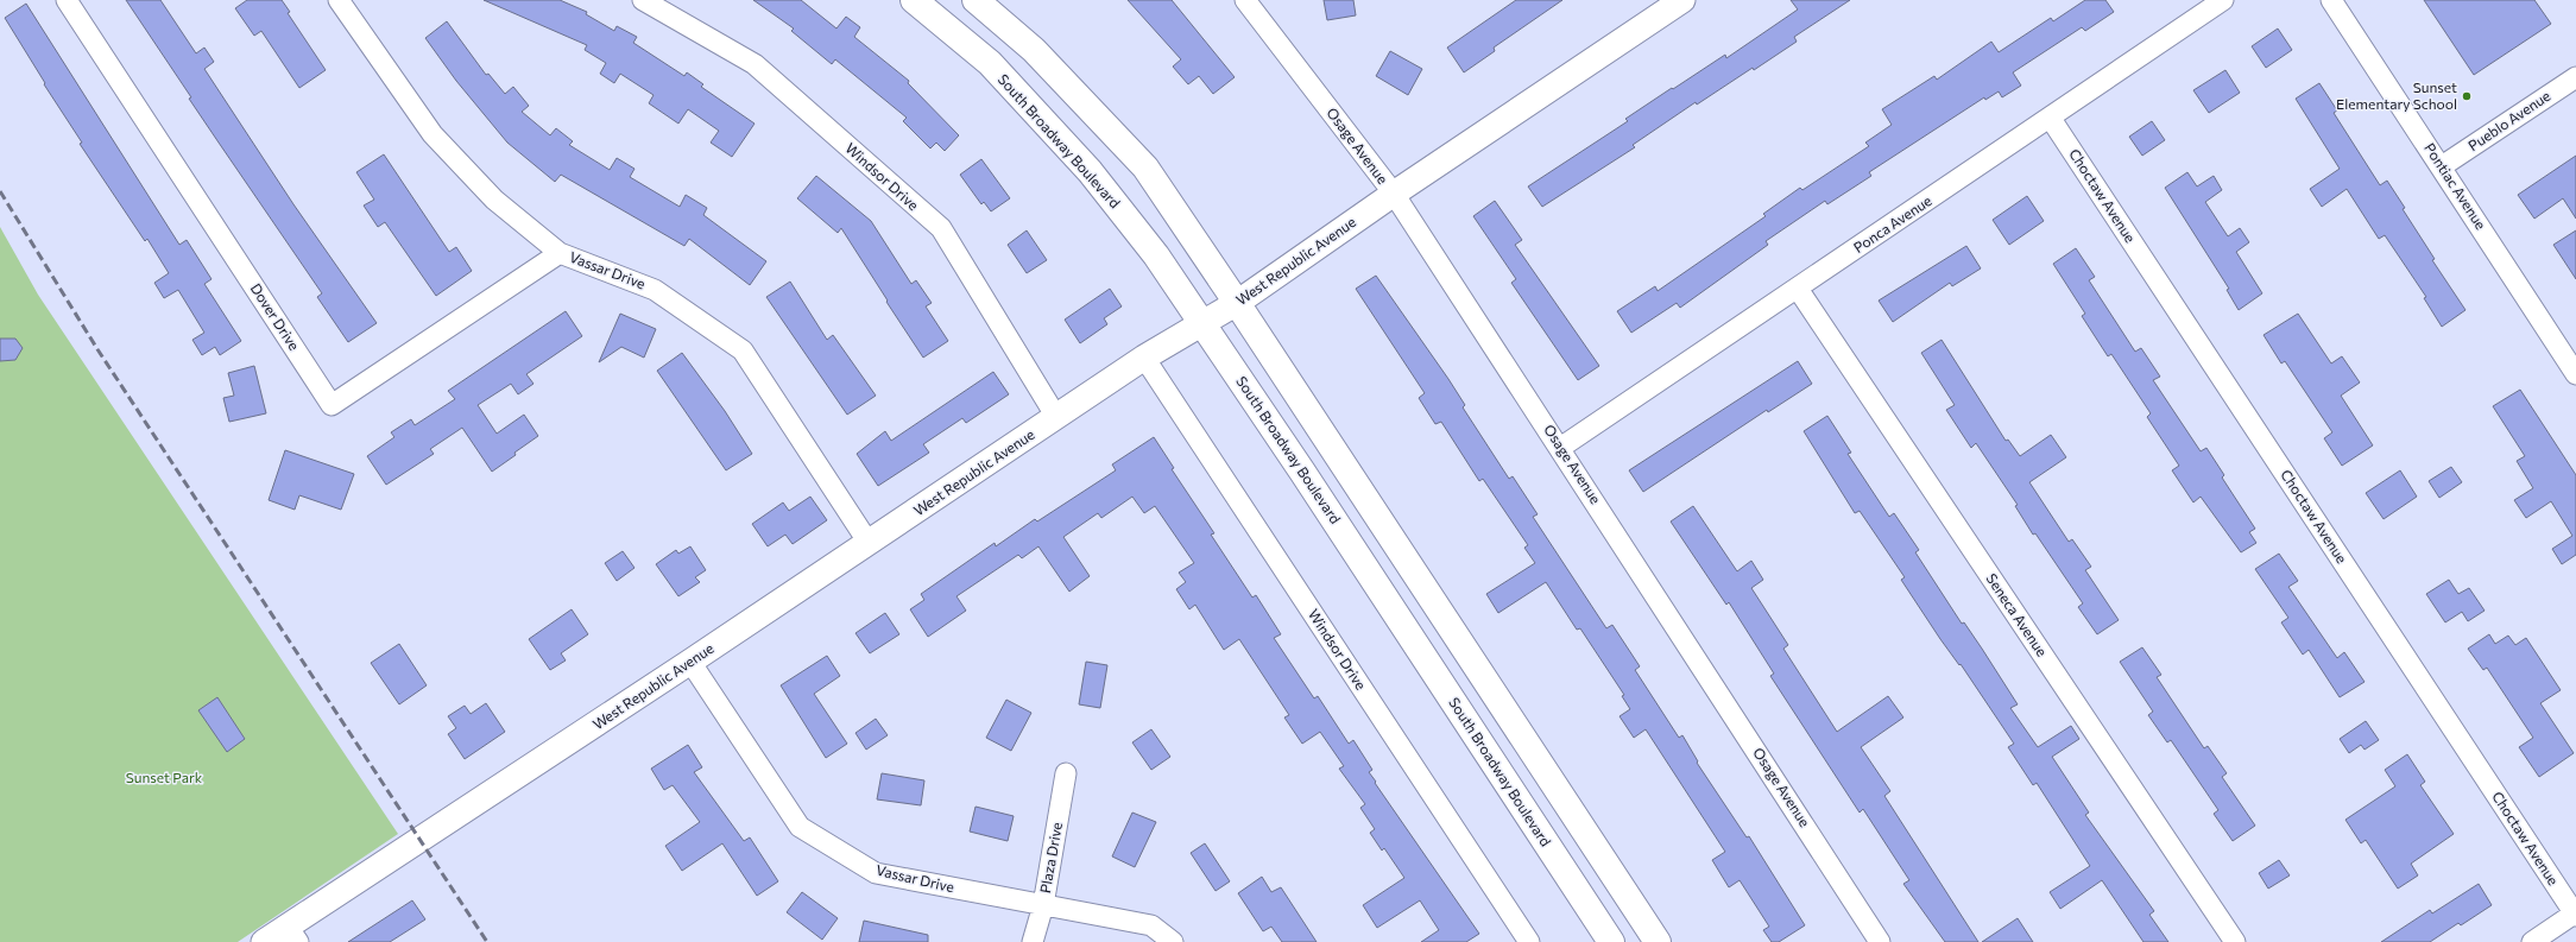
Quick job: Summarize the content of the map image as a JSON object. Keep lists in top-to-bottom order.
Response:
{
  "streets": {
    "main road": ["South Broadway Boulevard"],
    "street": [
      "Pueblo Avenue",
      "Osage Avenue",
      "Windsor Drive",
      "Pontiac Avenue",
      "Choctaw Avenue",
      "Ponca Avenue",
      "West Republic Avenue",
      "Vassar Drive",
      "Dover Drive",
      "Seneca Avenue",
      "Plaza Drive"
    ]
  },
  "crossings": [
    ["Pueblo Avenue", "Pontiac Avenue"],
    ["South Broadway Boulevard", "West Republic Avenue"],
    ["Osage Avenue", "Ponca Avenue"],
    ["Osage Avenue", "West Republic Avenue"],
    ["Windsor Drive", "West Republic Avenue"],
    ["Choctaw Avenue", "Ponca Avenue"],
    ["Ponca Avenue", "Seneca Avenue"],
    ["West Republic Avenue", "Vassar Drive"],
    ["Vassar Drive", "Dover Drive"],
    ["Vassar Drive", "Plaza Drive"]
  ],
  "parks": ["Sunset Park"],
  "places": ["Sunset Elementary School"]
}
